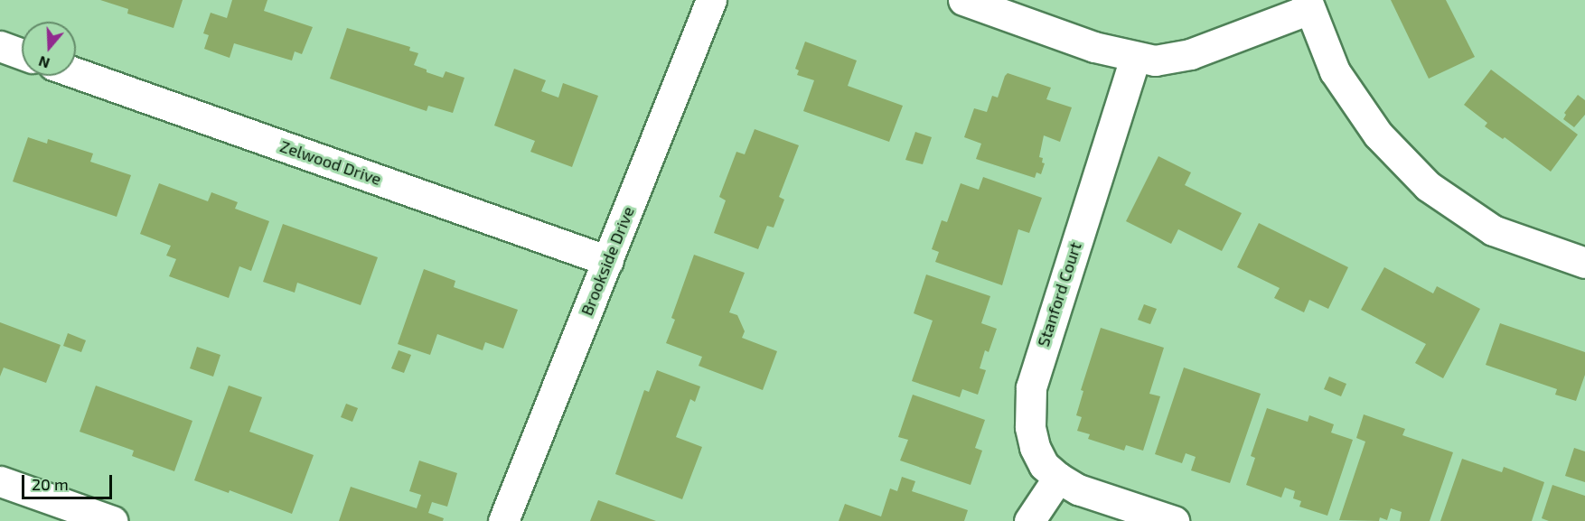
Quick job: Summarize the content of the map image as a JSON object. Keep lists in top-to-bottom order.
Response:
{
  "streets": {
    "street": ["Zelwood Drive", "Brookside Drive", "Stanford Court"]
  },
  "crossings": [
    ["Zelwood Drive", "Brookside Drive"]
  ],
  "scale_bar": "20 m",
  "north": "bottom"
}
